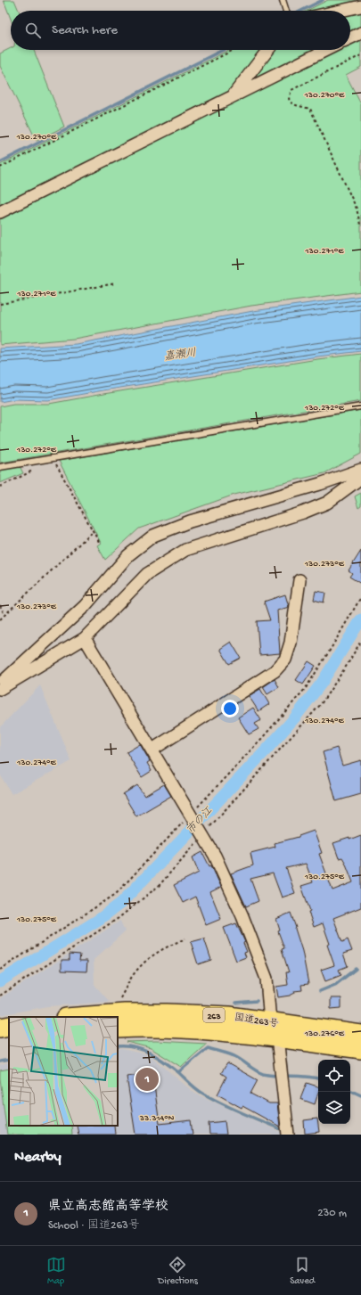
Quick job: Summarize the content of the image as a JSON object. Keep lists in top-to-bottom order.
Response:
{
  "streets": {
    "highway": ["263", "国道263号"]
  },
  "water": ["嘉瀬川", "市の江"],
  "page": {
    "search": "Search here",
    "pins": "1",
    "heading": "Nearby",
    "list": [
      {
        "mark": "1",
        "name": "県立高志館高等学校",
        "note": "School · 国道263号",
        "value": "230 m"
      }
    ],
    "nav": ["Map", "Directions", "Saved"]
  },
  "coordinates": [
    "130.270°E",
    "130.271°E",
    "130.272°E",
    "130.273°E",
    "130.274°E",
    "130.275°E",
    "130.276°E",
    "33.314°N"
  ]
}
